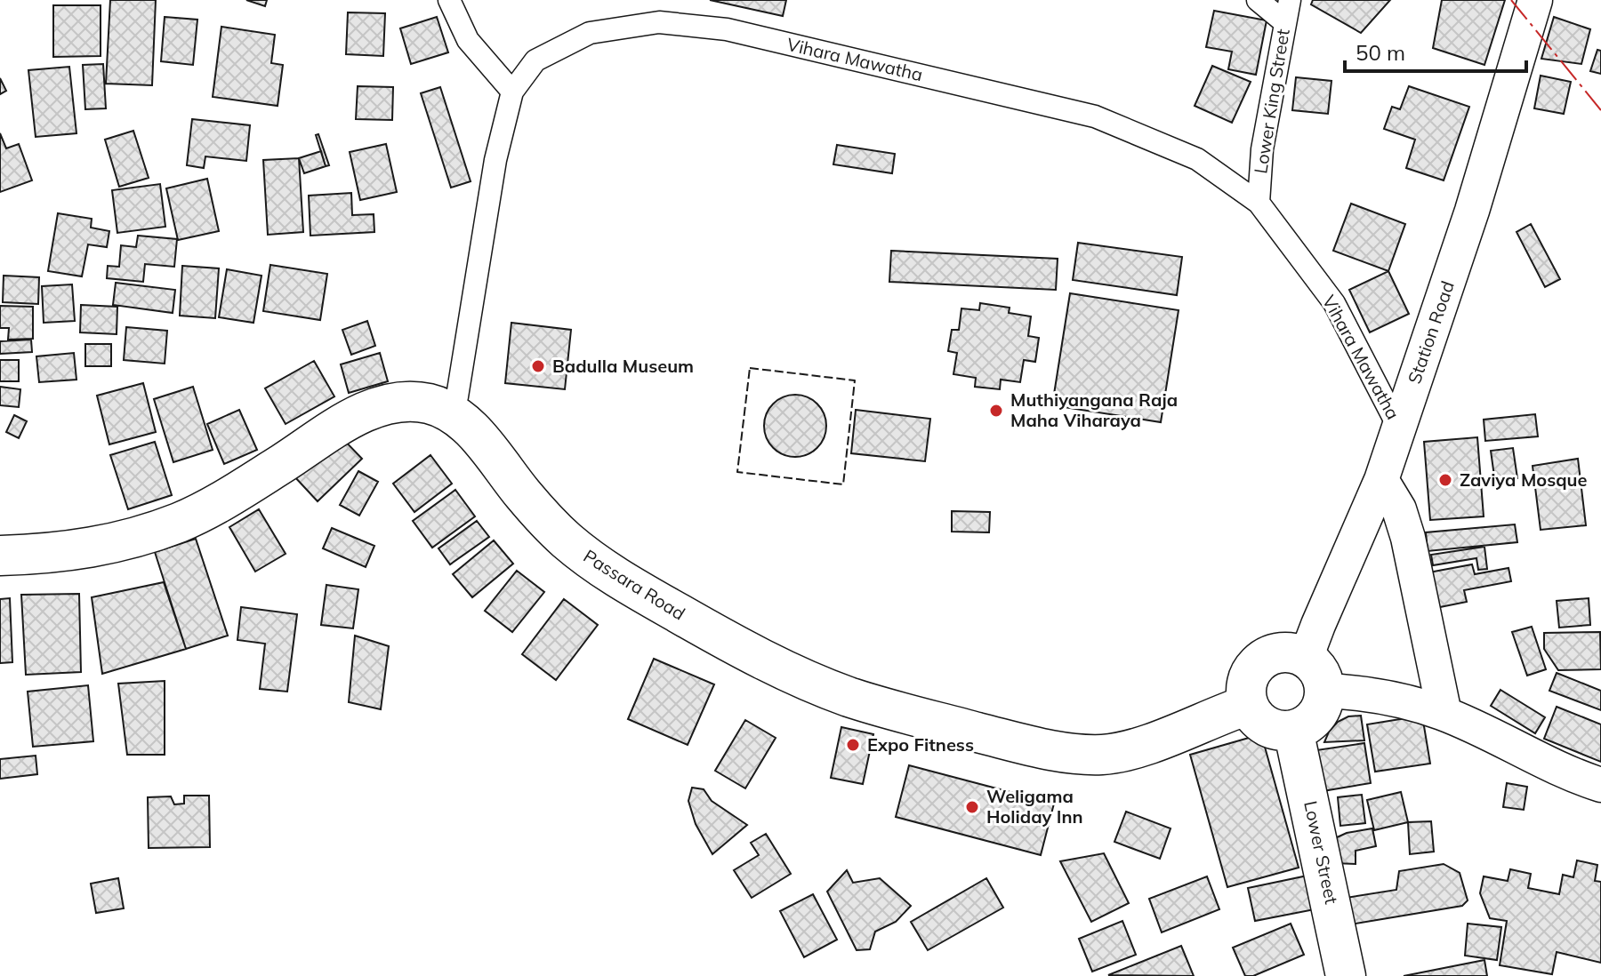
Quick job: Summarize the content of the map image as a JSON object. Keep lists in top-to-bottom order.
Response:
{
  "streets": {
    "highway": ["Passara Road", "Lower Street"],
    "main road": ["Station Road"],
    "street": ["Vihara Mawatha", "Lower King Street"]
  },
  "crossings": [
    ["Vihara Mawatha", "Lower King Street"],
    ["Vihara Mawatha", "Station Road"],
    ["Vihara Mawatha", "Passara Road"],
    ["Station Road", "Passara Road"],
    ["Station Road", "Lower Street"],
    ["Passara Road", "Lower Street"]
  ],
  "places": [
    "Badulla Museum",
    "Muthiyangana Raja Maha Viharaya",
    "Zaviya Mosque",
    "Expo Fitness",
    "Weligama Holiday Inn"
  ],
  "scale_bar": "50 m"
}
